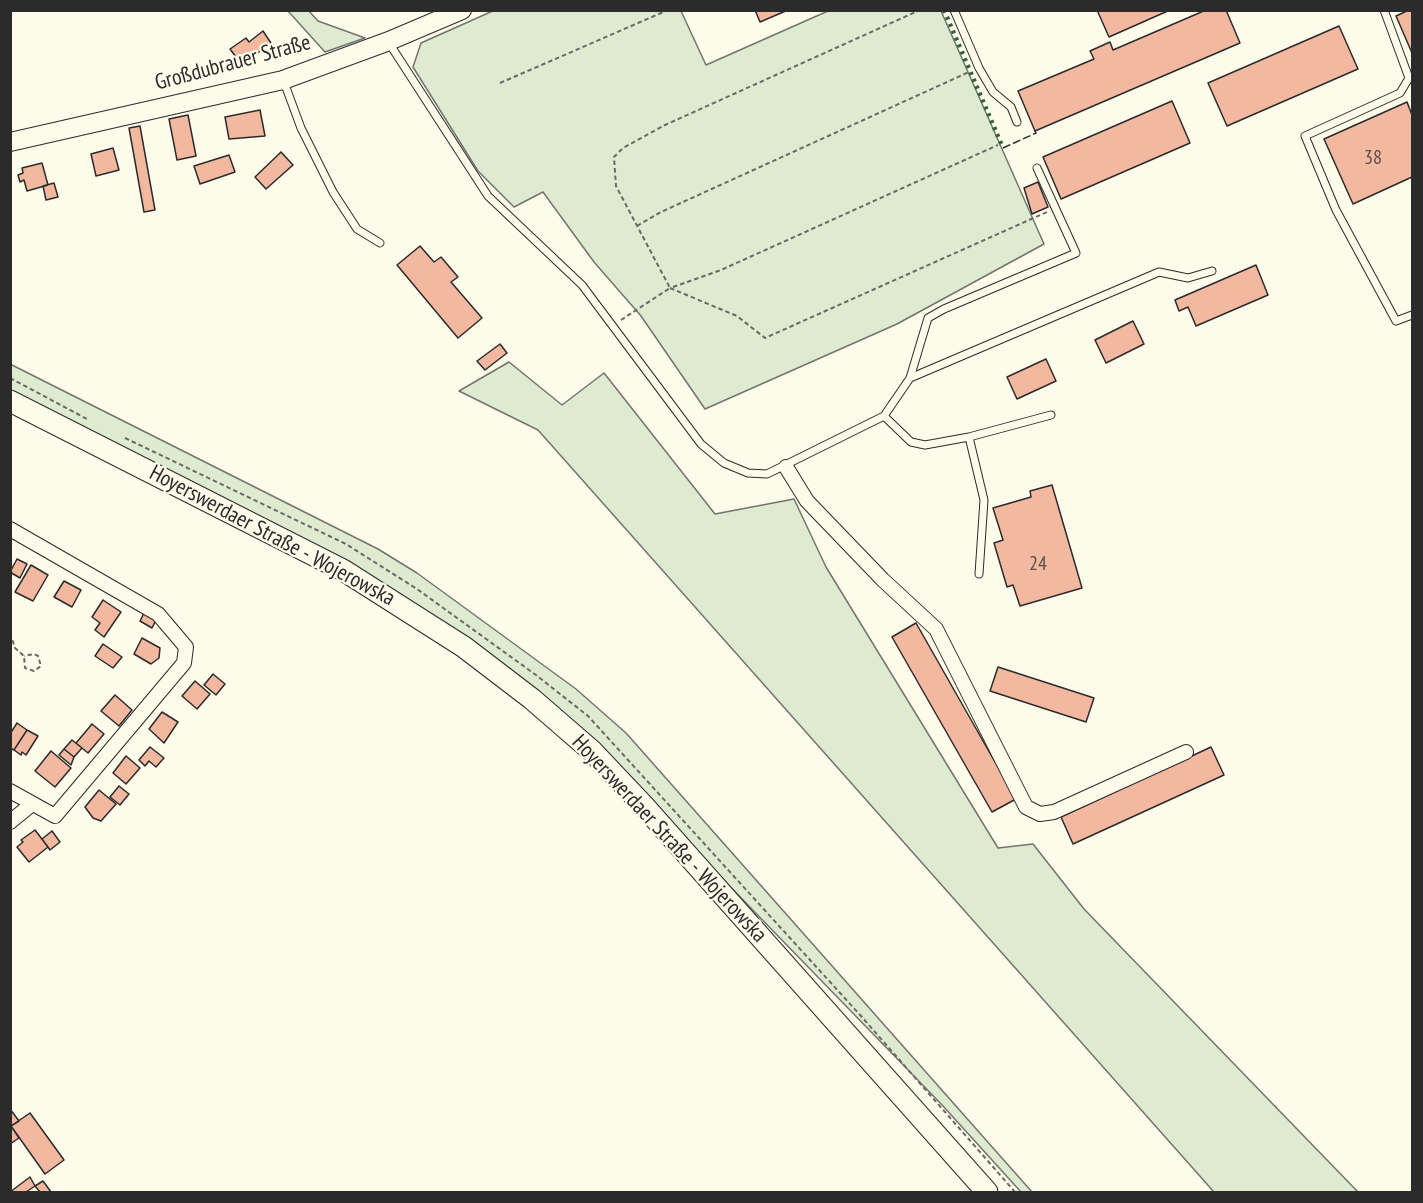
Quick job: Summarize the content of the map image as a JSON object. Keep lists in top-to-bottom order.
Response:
{
  "streets": {
    "main road": ["Großdubrauer Straße", "Hoyerswerdaer Straße - Wojerowska"]
  },
  "house_numbers": ["38", "24"]
}
